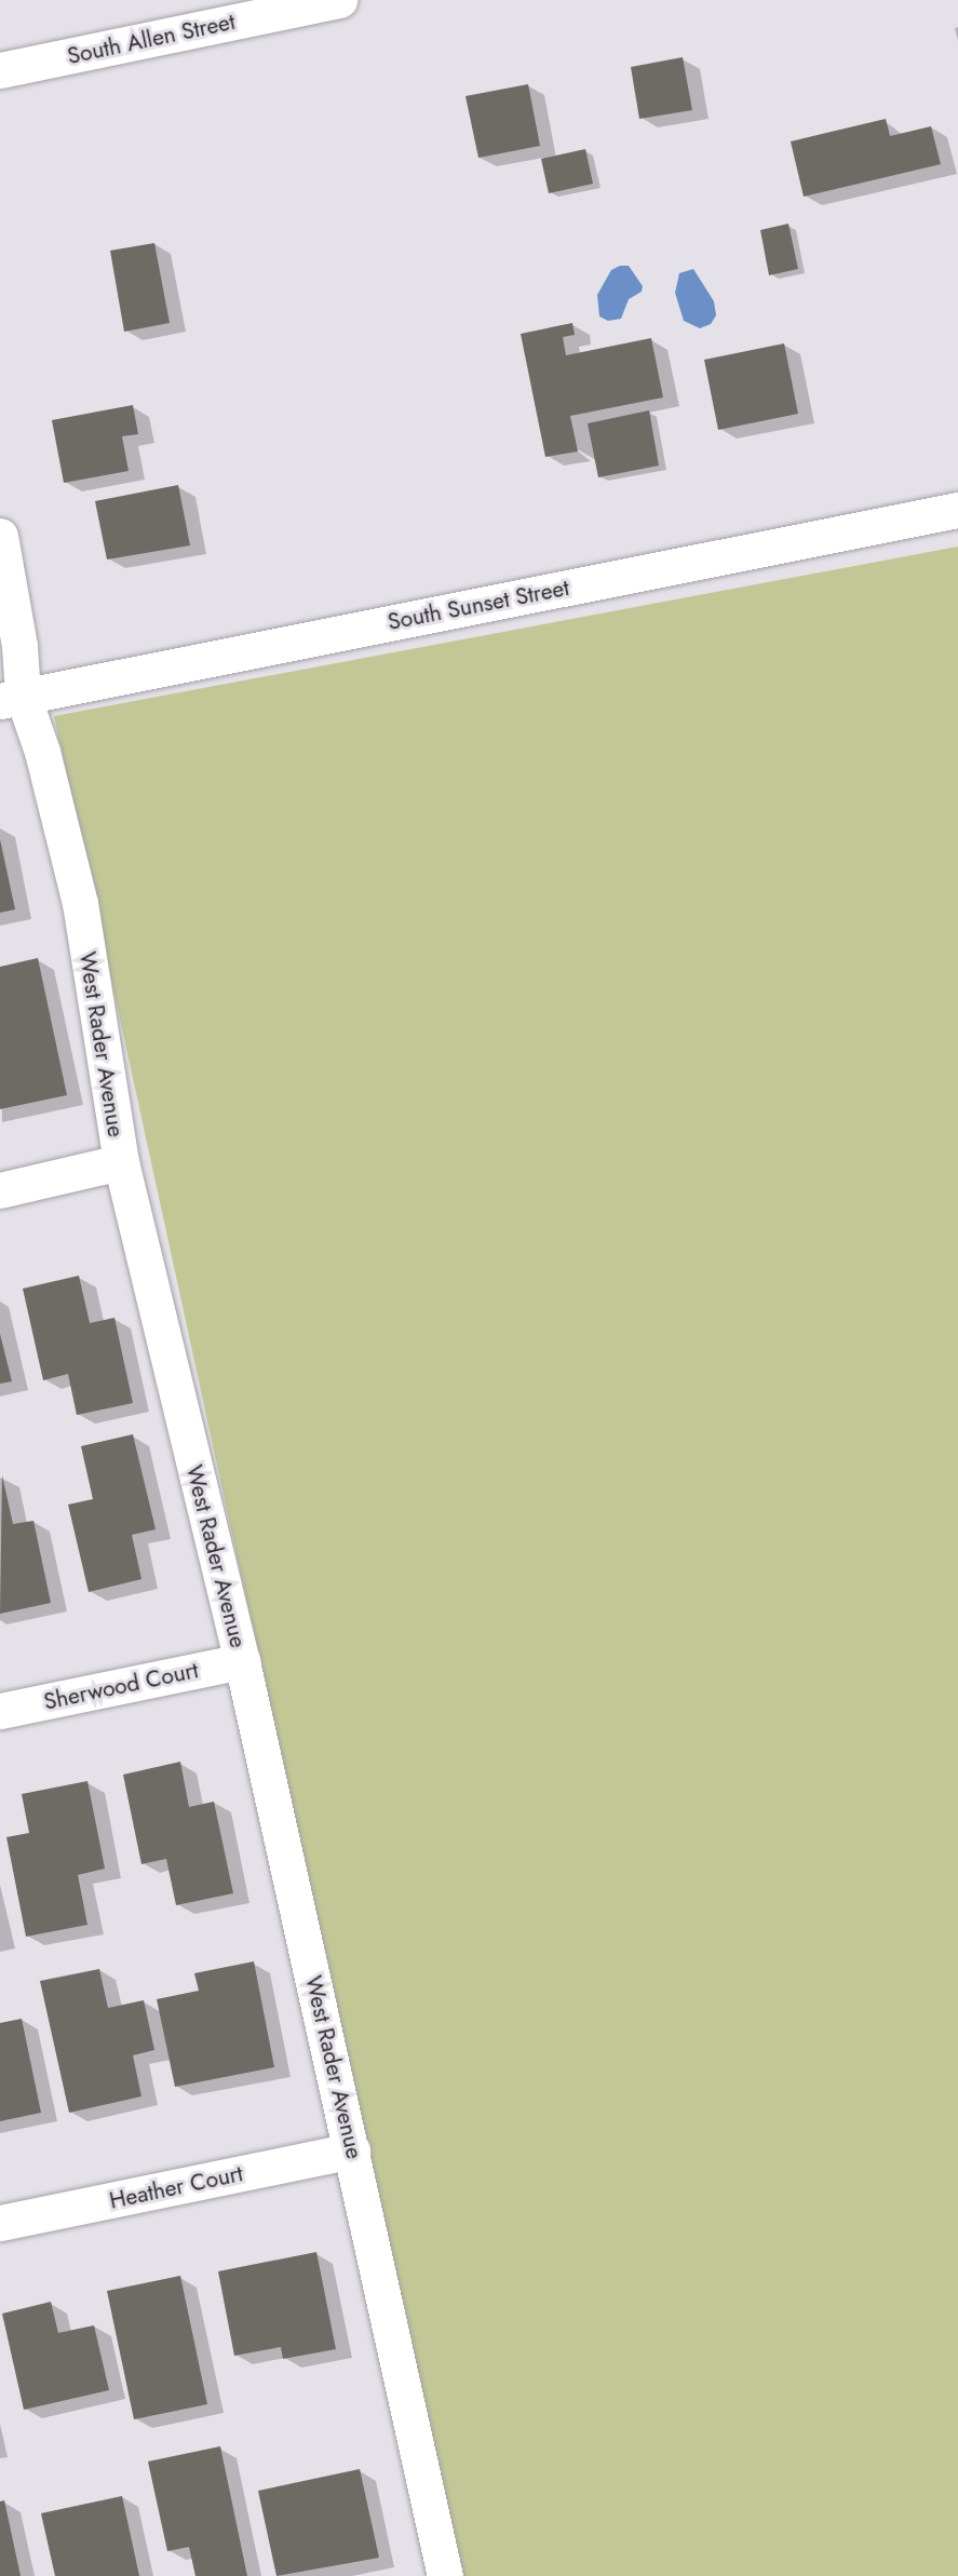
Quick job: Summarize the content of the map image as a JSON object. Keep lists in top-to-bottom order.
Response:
{
  "streets": {
    "street": [
      "South Allen Street",
      "South Sunset Street",
      "West Rader Avenue",
      "Sherwood Court",
      "Heather Court"
    ]
  },
  "crossings": [
    ["South Sunset Street", "West Rader Avenue"],
    ["West Rader Avenue", "Sherwood Court"],
    ["West Rader Avenue", "Heather Court"]
  ]
}
